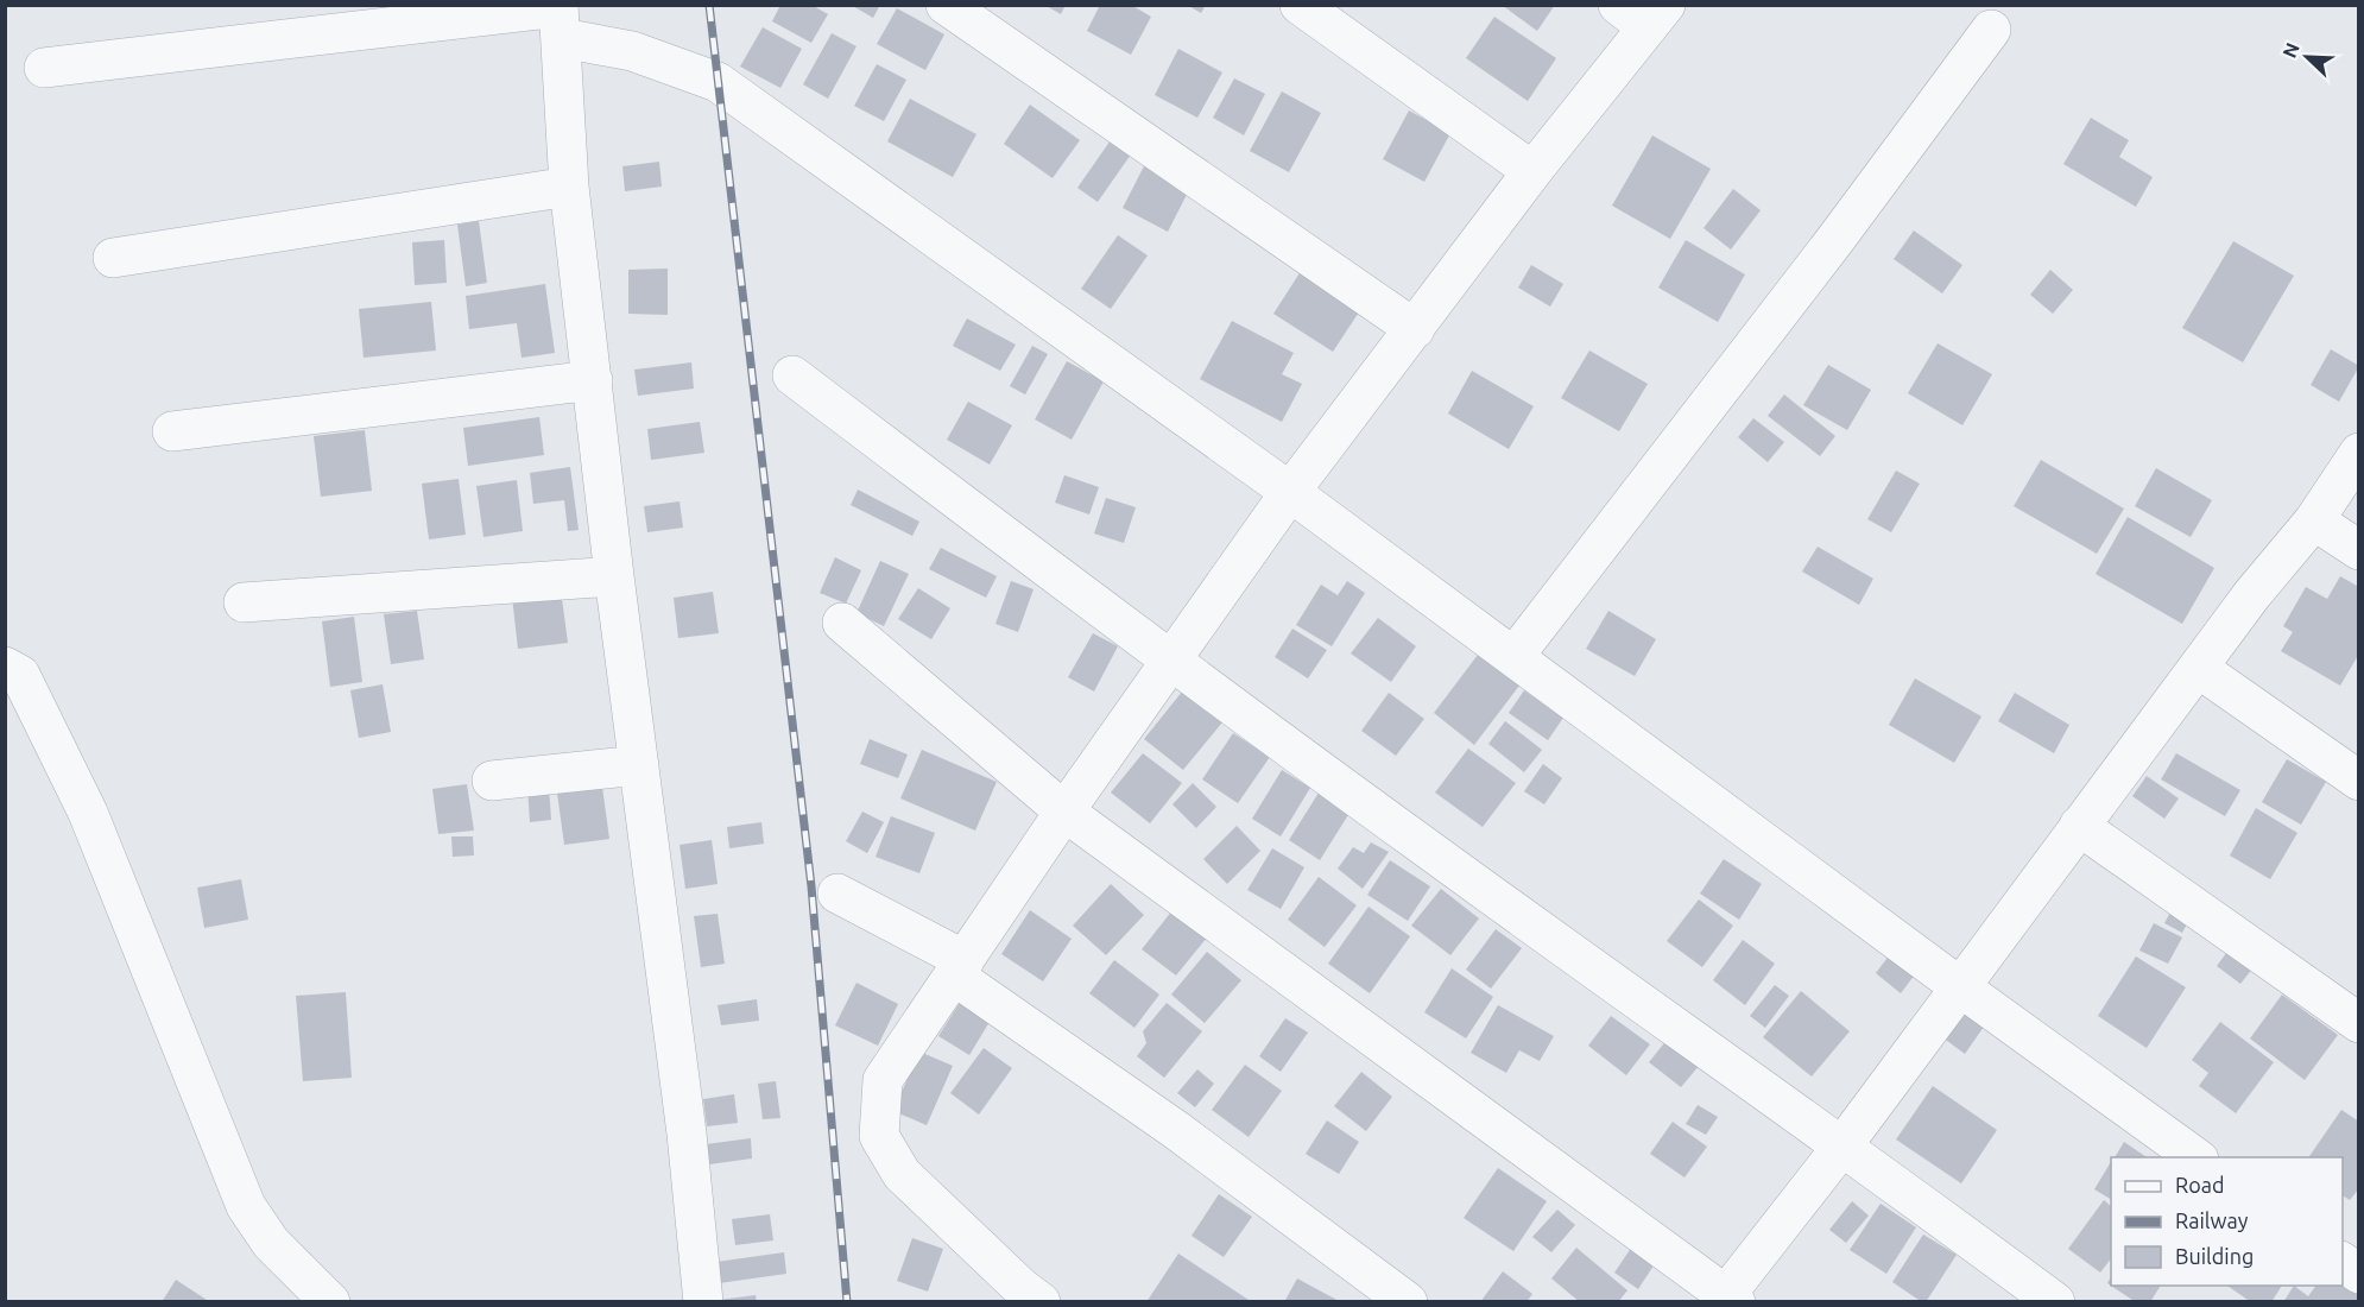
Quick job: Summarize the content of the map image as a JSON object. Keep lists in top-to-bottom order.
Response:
{
  "legend": ["Road", "Railway", "Building"],
  "north": "top left"
}
